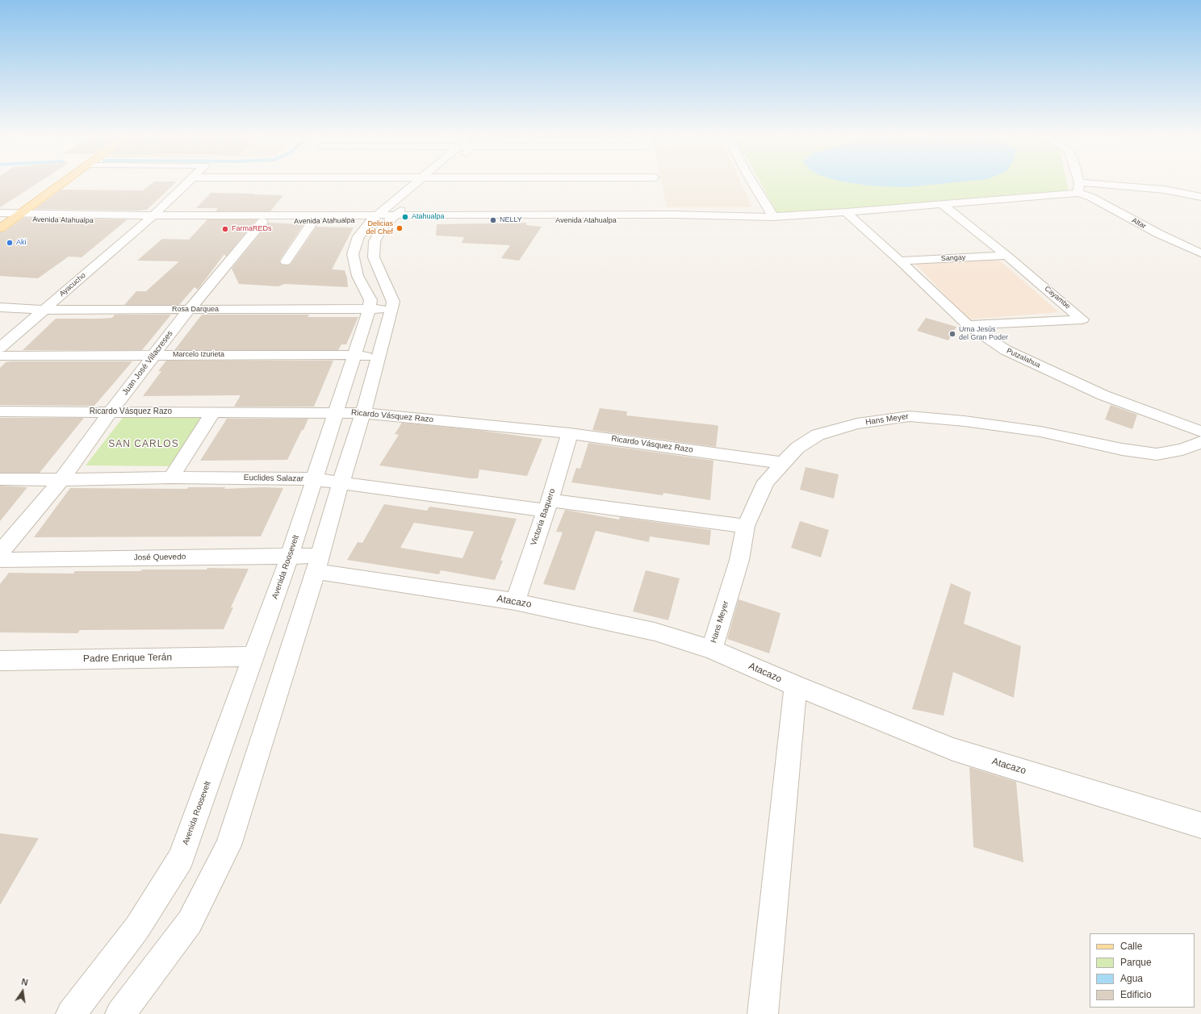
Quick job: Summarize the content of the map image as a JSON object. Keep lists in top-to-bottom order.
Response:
{
  "streets": {
    "street": [
      "Avenida Atahualpa",
      "Altar",
      "Sangay",
      "Ayacucho",
      "Cayambe",
      "Rosa Darquea",
      "Marcelo Izurieta",
      "Putzalahua",
      "Juan José Villacreses",
      "Ricardo Vásquez Razo",
      "Hans Meyer",
      "Euclides Salazar",
      "Victoria Baquero",
      "José Quevedo",
      "Avenida Roosevelt",
      "Atacazo",
      "Padre Enrique Terán"
    ]
  },
  "crossings": [
    ["Avenida Atahualpa", "Altar"],
    ["Avenida Atahualpa", "Ayacucho"],
    ["Avenida Atahualpa", "Cayambe"],
    ["Avenida Atahualpa", "Putzalahua"],
    ["Avenida Atahualpa", "Juan José Villacreses"],
    ["Avenida Atahualpa", "Avenida Roosevelt"],
    ["Sangay", "Cayambe"],
    ["Sangay", "Putzalahua"],
    ["Ayacucho", "Rosa Darquea"],
    ["Cayambe", "Putzalahua"],
    ["Rosa Darquea", "Juan José Villacreses"],
    ["Rosa Darquea", "Avenida Roosevelt"],
    ["Marcelo Izurieta", "Juan José Villacreses"],
    ["Marcelo Izurieta", "Avenida Roosevelt"],
    ["Juan José Villacreses", "Ricardo Vásquez Razo"],
    ["Juan José Villacreses", "Euclides Salazar"],
    ["Ricardo Vásquez Razo", "Hans Meyer"],
    ["Ricardo Vásquez Razo", "Victoria Baquero"],
    ["Ricardo Vásquez Razo", "Avenida Roosevelt"],
    ["Hans Meyer", "Euclides Salazar"],
    ["Hans Meyer", "Atacazo"],
    ["Euclides Salazar", "Victoria Baquero"],
    ["Euclides Salazar", "Avenida Roosevelt"],
    ["Victoria Baquero", "Atacazo"],
    ["José Quevedo", "Avenida Roosevelt"],
    ["José Quevedo", "Atacazo"],
    ["Avenida Roosevelt", "Atacazo"],
    ["Avenida Roosevelt", "Padre Enrique Terán"]
  ],
  "districts": ["SAN CARLOS"],
  "places": [
    "Atahualpa",
    "NELLY",
    "Delicias del Chef",
    "FarmaREDs",
    "Aki",
    "Urna Jesús del Gran Poder"
  ],
  "legend": [
    "Calle",
    "Parque",
    "Agua",
    "Edificio"
  ],
  "north": "top"
}
